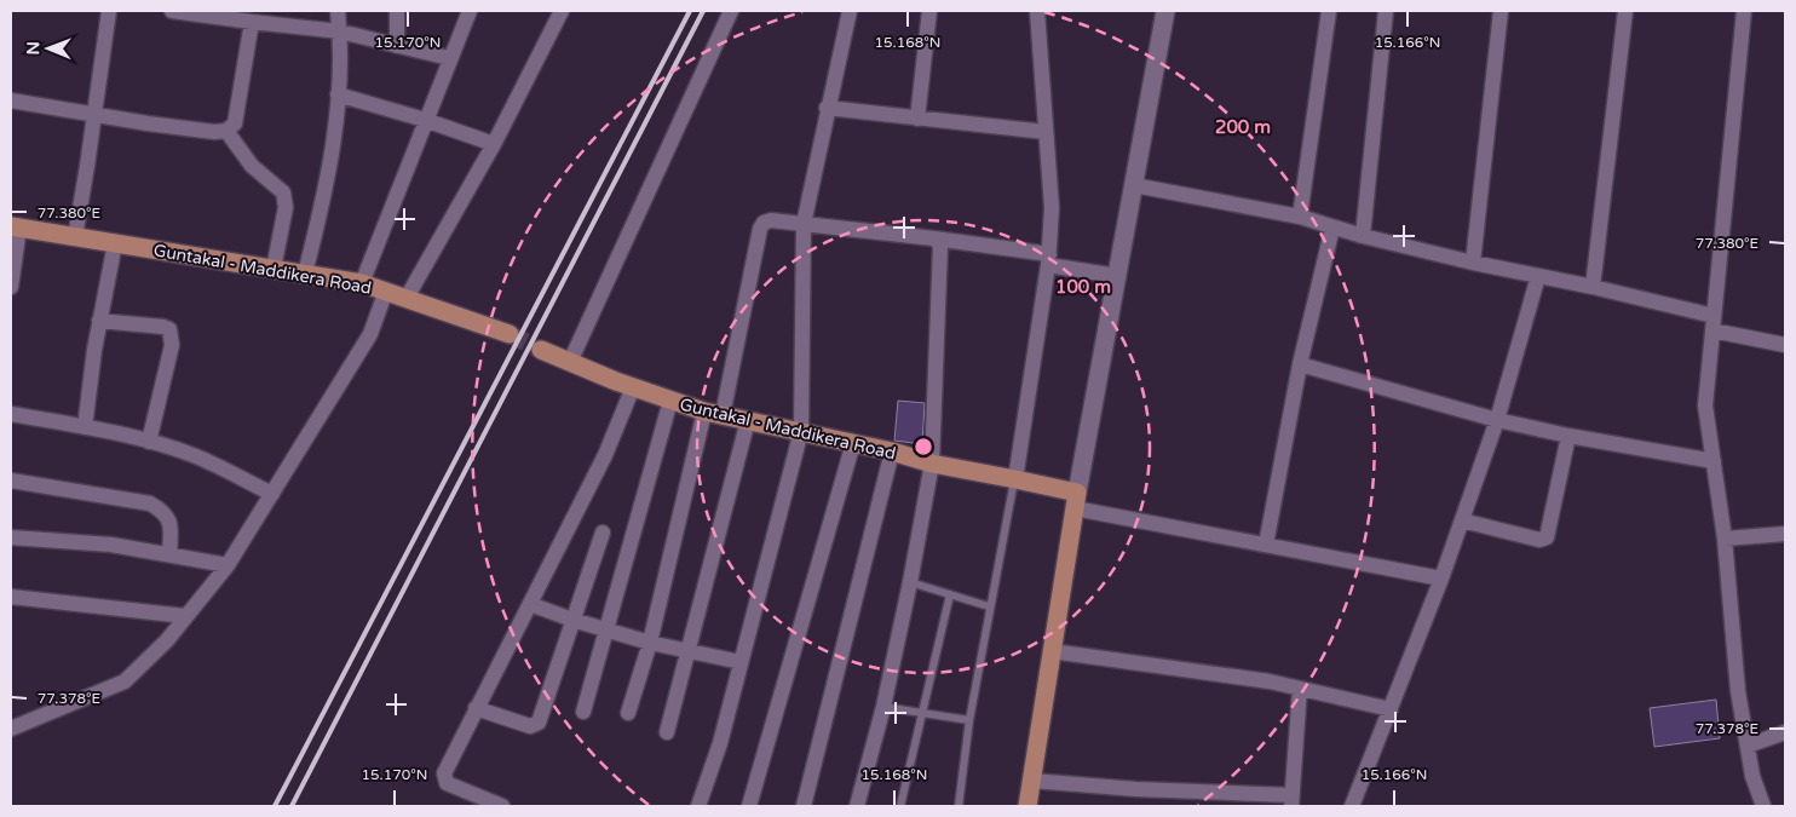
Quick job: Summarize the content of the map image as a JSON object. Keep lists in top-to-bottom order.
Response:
{
  "streets": {
    "main road": ["Guntakal - Maddikera Road"]
  },
  "north": "left",
  "coordinates": [
    "15.170°N",
    "15.168°N",
    "15.166°N",
    "77.380°E",
    "77.378°E"
  ],
  "rings": ["200 m", "100 m"]
}
